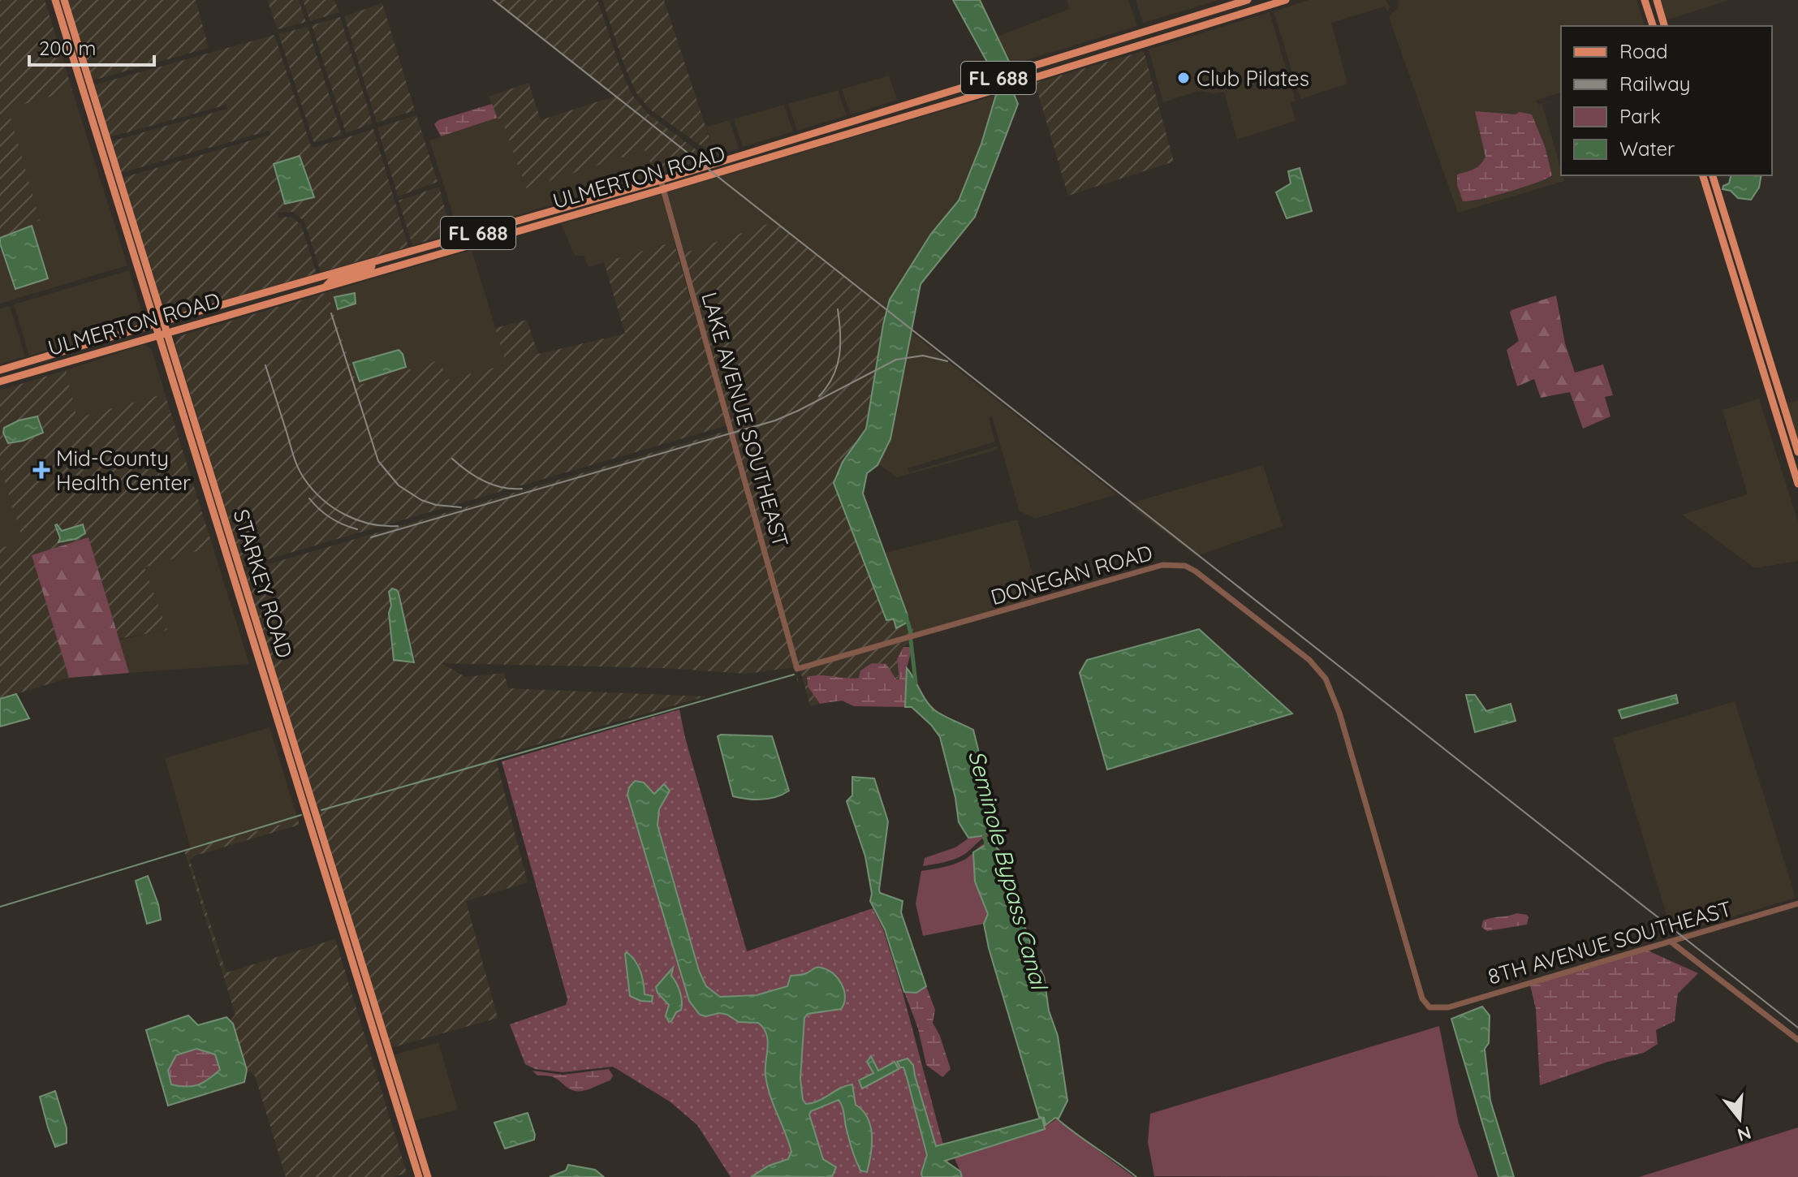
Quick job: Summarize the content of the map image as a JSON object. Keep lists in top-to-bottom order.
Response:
{
  "streets": {
    "main road": ["FL 688", "ULMERTON ROAD", "STARKEY ROAD"],
    "street": ["LAKE AVENUE SOUTHEAST", "DONEGAN ROAD", "8TH AVENUE SOUTHEAST"]
  },
  "crossings": [
    ["ULMERTON ROAD", "LAKE AVENUE SOUTHEAST"],
    ["ULMERTON ROAD", "STARKEY ROAD"],
    ["LAKE AVENUE SOUTHEAST", "DONEGAN ROAD"],
    ["DONEGAN ROAD", "8TH AVENUE SOUTHEAST"]
  ],
  "water": ["Seminole Bypass Canal"],
  "places": {
    "other": ["Club Pilates"],
    "health": ["Mid-County Health Center"]
  },
  "legend": [
    "Road",
    "Railway",
    "Park",
    "Water"
  ],
  "scale_bar": "200 m",
  "north": "bottom"
}
